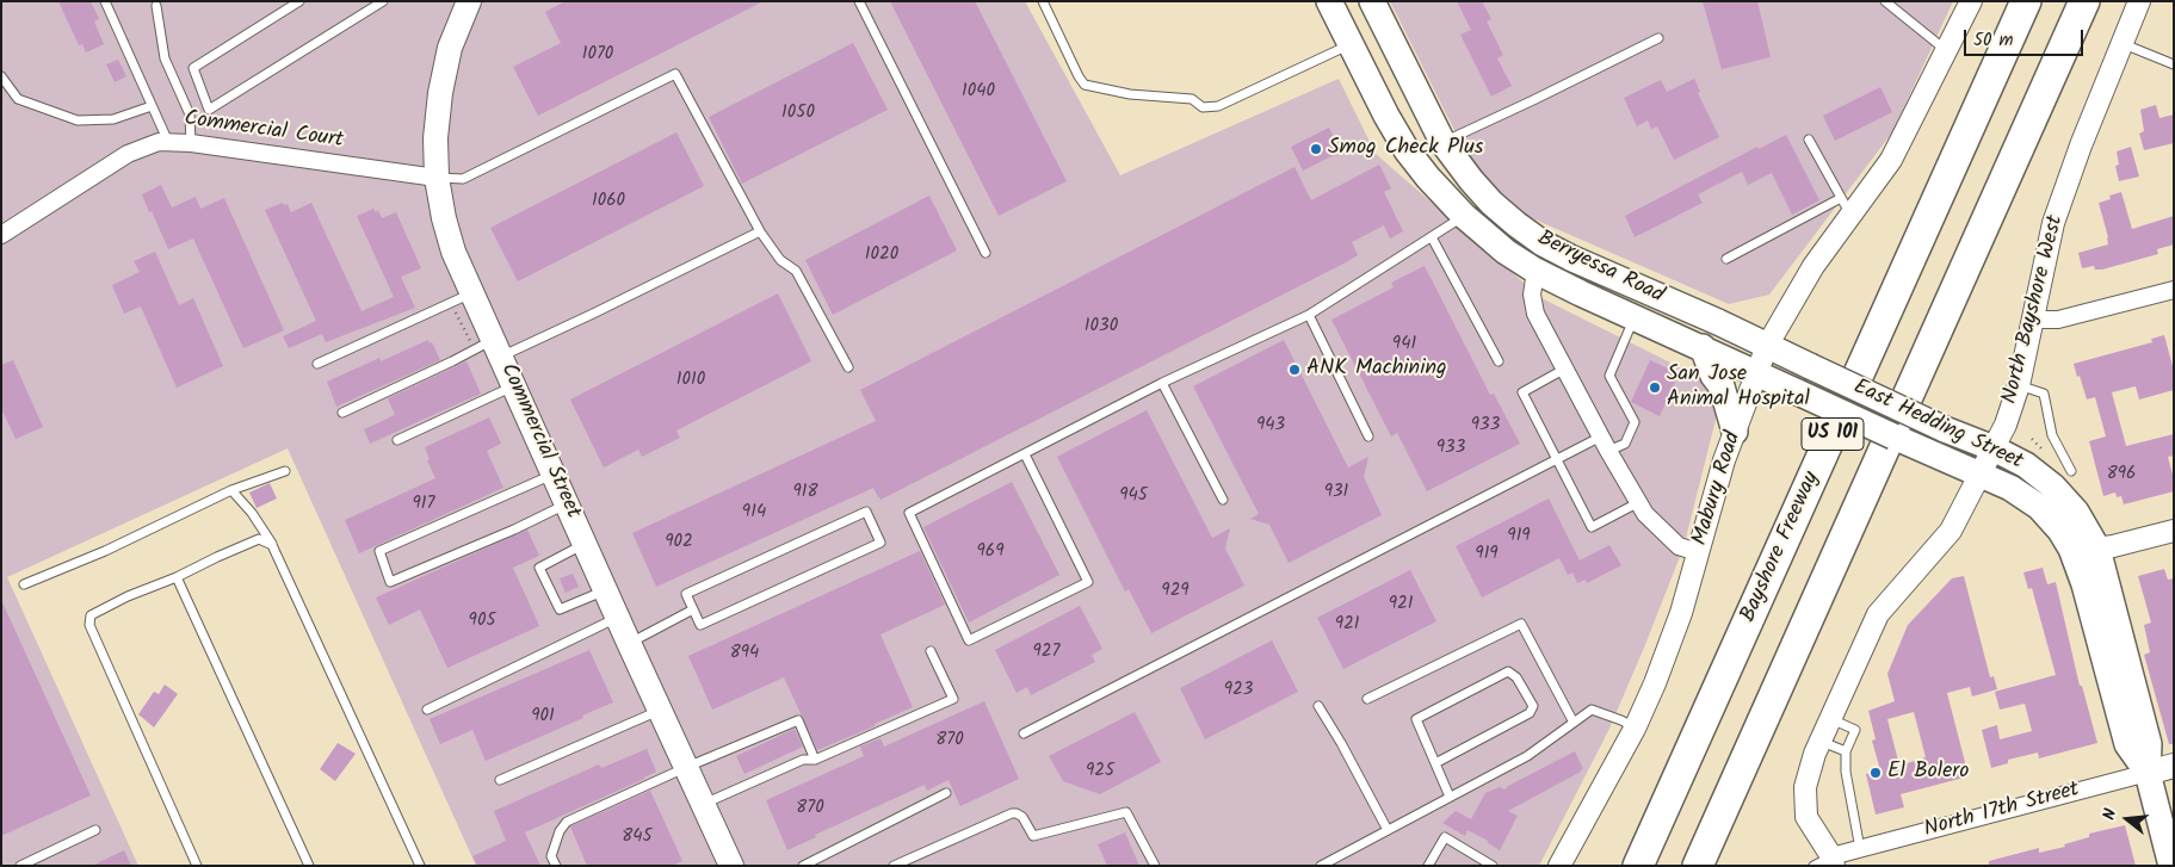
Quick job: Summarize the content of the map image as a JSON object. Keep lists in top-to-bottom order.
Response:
{
  "streets": {
    "highway": ["US 101", "Bayshore Freeway"],
    "main road": [
      "Berryessa Road",
      "East Hedding Street",
      "Commercial Street",
      "North 17th Street"
    ],
    "street": ["Commercial Court", "North Bayshore West", "Mabury Road"]
  },
  "crossings": [
    ["Commercial Court", "Commercial Street"],
    ["Berryessa Road", "East Hedding Street"],
    ["Berryessa Road", "Mabury Road"],
    ["North Bayshore West", "East Hedding Street"],
    ["North Bayshore West", "North 17th Street"],
    ["East Hedding Street", "Mabury Road"],
    ["East Hedding Street", "North 17th Street"]
  ],
  "places": [
    "Smog Check Plus",
    "ANK Machining",
    "San Jose Animal Hospital",
    "El Bolero"
  ],
  "house_numbers": [
    "1070",
    "1040",
    "1050",
    "1060",
    "1020",
    "1030",
    "941",
    "1010",
    "943",
    "933",
    "933",
    "896",
    "918",
    "931",
    "945",
    "917",
    "914",
    "919",
    "902",
    "969",
    "919",
    "929",
    "921",
    "905",
    "921",
    "927",
    "894",
    "923",
    "901",
    "870",
    "925",
    "870",
    "845"
  ],
  "scale_bar": "50 m",
  "north": "left"
}
